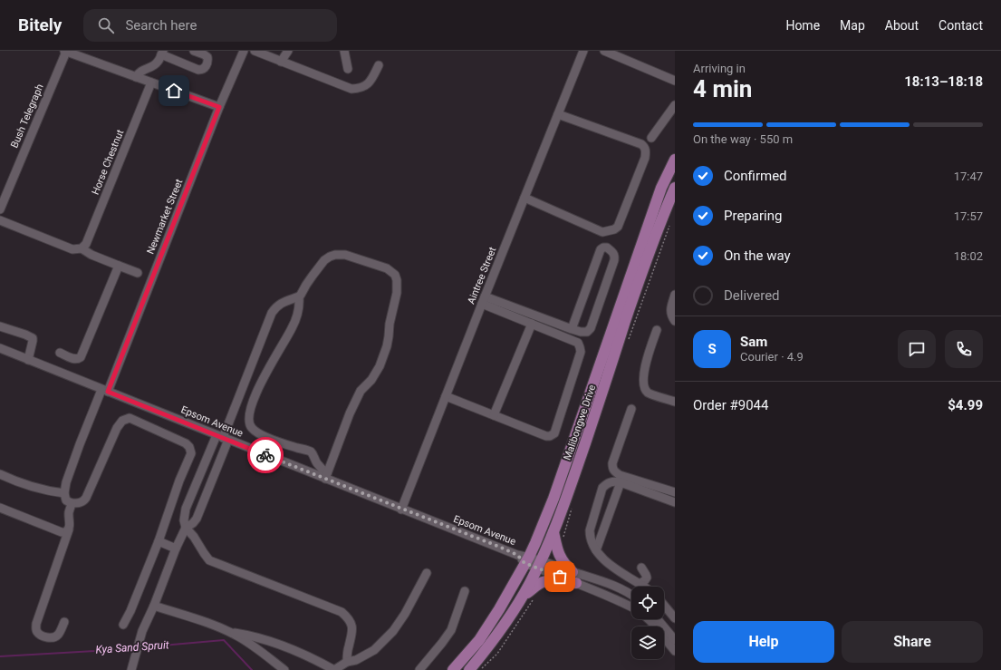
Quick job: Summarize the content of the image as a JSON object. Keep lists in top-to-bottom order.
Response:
{
  "streets": {
    "main road": ["Malibongwe Drive"],
    "street": [
      "Bush Telegraph",
      "Horse Chestnut",
      "Newmarket Street",
      "Aintree Street",
      "Epsom Avenue"
    ]
  },
  "crossings": [
    ["Newmarket Street", "Epsom Avenue"],
    ["Aintree Street", "Epsom Avenue"],
    ["Epsom Avenue", "Malibongwe Drive"]
  ],
  "water": ["Kya Sand Spruit"],
  "page": {
    "header": "Bitely",
    "search": "Search here",
    "nav": [
      "Home",
      "Map",
      "About",
      "Contact"
    ],
    "heading": ["4 min", "Arriving in", "18:13–18:18"],
    "panel": [
      "Sam",
      "Courier · 4.9",
      "Order #9044",
      "$4.99"
    ],
    "bar": "On the way · 550 m",
    "list": [
      ["Confirmed", "17:47"],
      ["Preparing", "17:57"],
      ["On the way", "18:02"],
      "Delivered"
    ],
    "round": "S",
    "buttons": ["Help", "Share"]
  }
}
